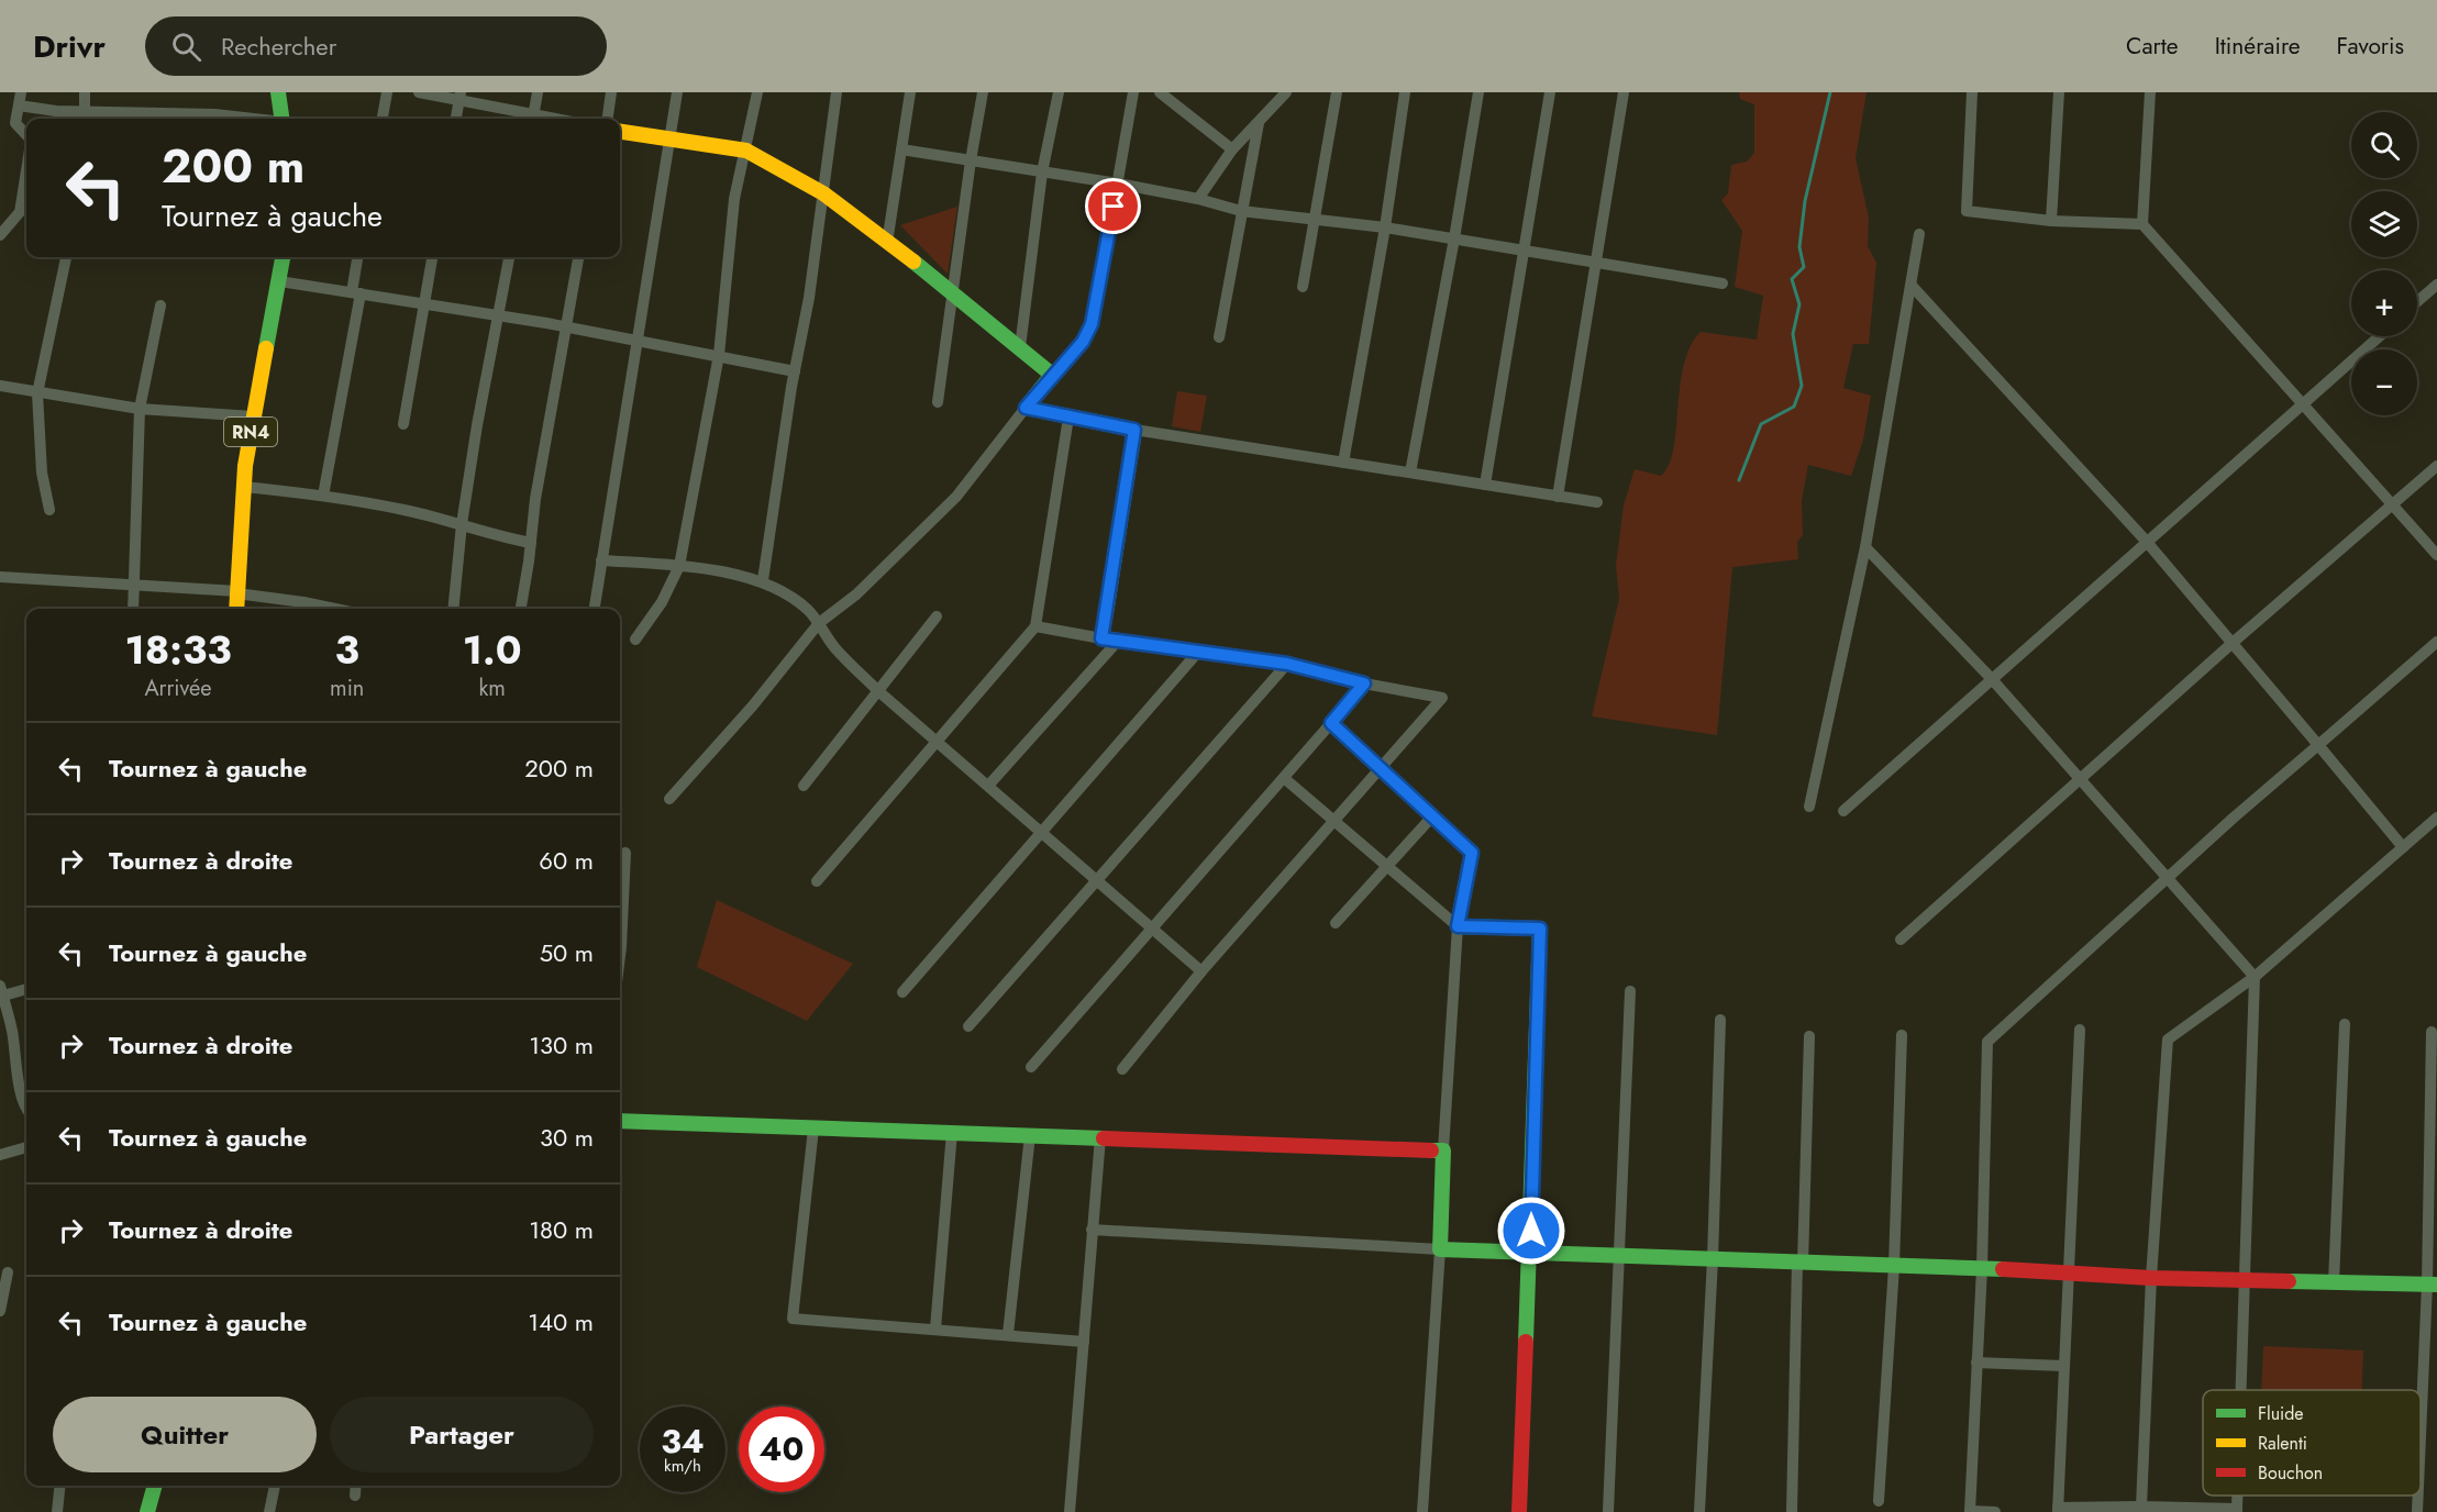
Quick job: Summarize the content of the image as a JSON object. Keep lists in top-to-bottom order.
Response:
{
  "streets": {
    "main road": ["RN4"]
  },
  "legend": ["Fluide", "Ralenti", "Bouchon"],
  "page": {
    "header": "Drivr",
    "search": "Rechercher",
    "nav": ["Carte", "Itinéraire", "Favoris"],
    "map_buttons": ["+", "−"],
    "turn": ["200 m", "Tournez à gauche"],
    "eta": [
      "18:33",
      "Arrivée",
      "3",
      "min",
      "1.0",
      "km"
    ],
    "list": [
      {
        "name": "Tournez à gauche",
        "value": "200 m"
      },
      {
        "name": "Tournez à droite",
        "value": "60 m"
      },
      {
        "name": "Tournez à gauche",
        "value": "50 m"
      },
      {
        "name": "Tournez à droite",
        "value": "130 m"
      },
      {
        "name": "Tournez à gauche",
        "value": "30 m"
      },
      {
        "name": "Tournez à droite",
        "value": "180 m"
      },
      {
        "name": "Tournez à gauche",
        "value": "140 m"
      }
    ],
    "buttons": ["Quitter", "Partager"],
    "speed": "34 km/h",
    "limit": "40"
  }
}
